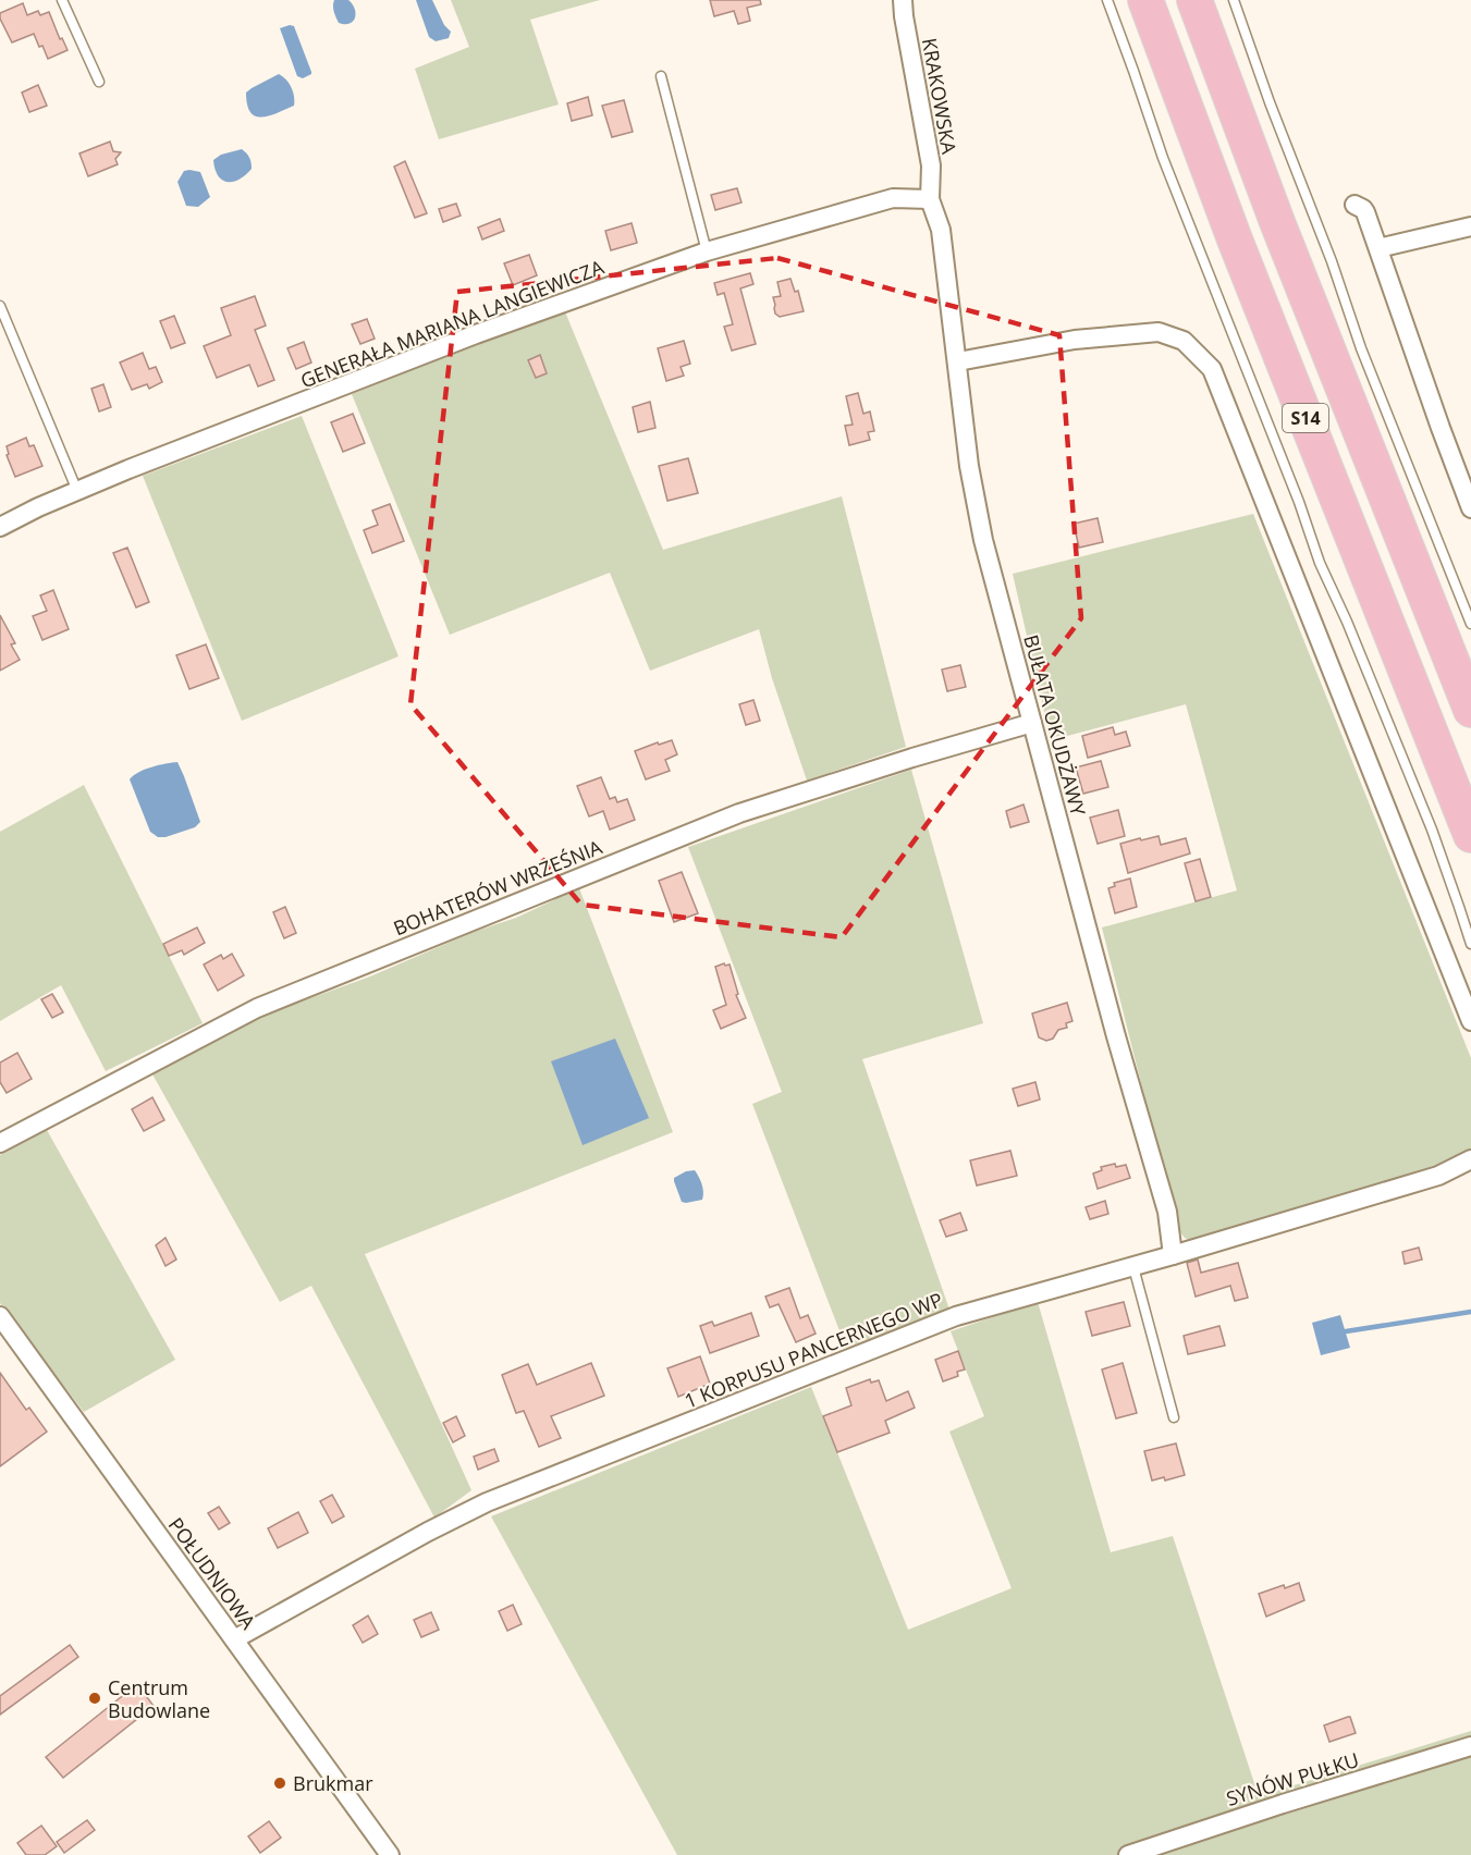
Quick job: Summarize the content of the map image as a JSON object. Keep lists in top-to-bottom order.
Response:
{
  "streets": {
    "highway": ["S14"],
    "street": [
      "KRAKOWSKA",
      "GENERAŁA MARIANA LANGIEWICZA",
      "BUŁATA OKUDŻAWY",
      "BOHATERÓW WRZEŚNIA",
      "1 KORPUSU PANCERNEGO WP",
      "POŁUDNIOWA",
      "SYNÓW PUŁKU"
    ]
  },
  "crossings": [
    ["KRAKOWSKA", "GENERAŁA MARIANA LANGIEWICZA"],
    ["KRAKOWSKA", "BUŁATA OKUDŻAWY"],
    ["GENERAŁA MARIANA LANGIEWICZA", "BUŁATA OKUDŻAWY"],
    ["BUŁATA OKUDŻAWY", "BOHATERÓW WRZEŚNIA"],
    ["BUŁATA OKUDŻAWY", "1 KORPUSU PANCERNEGO WP"],
    ["1 KORPUSU PANCERNEGO WP", "POŁUDNIOWA"]
  ],
  "places": ["Centrum Budowlane", "Brukmar"]
}
